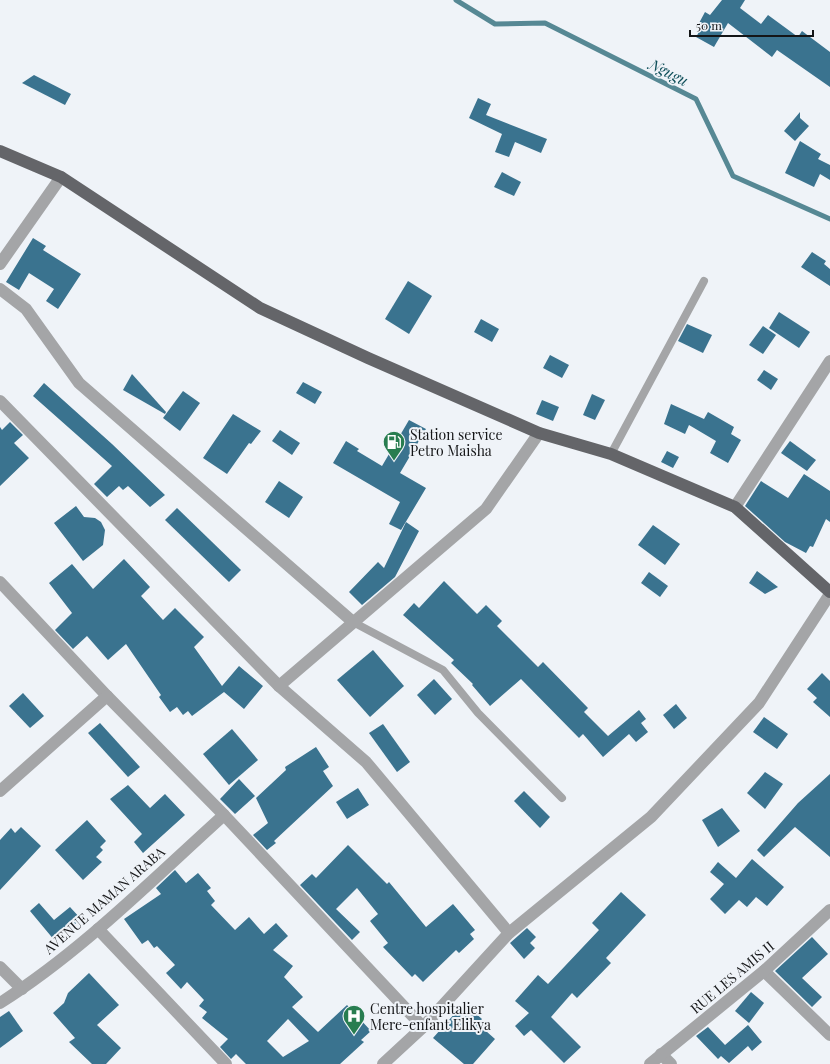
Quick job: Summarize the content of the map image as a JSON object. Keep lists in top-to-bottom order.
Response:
{
  "streets": {
    "street": ["AVENUE MAMAN ARABA", "RUE LES AMIS II"]
  },
  "water": ["Ngugu"],
  "places": {
    "fuel station": ["Station service Petro Maisha"],
    "hospital": ["Centre hospitalier Mere-enfant Elikya"]
  },
  "scale_bar": "50 m"
}
